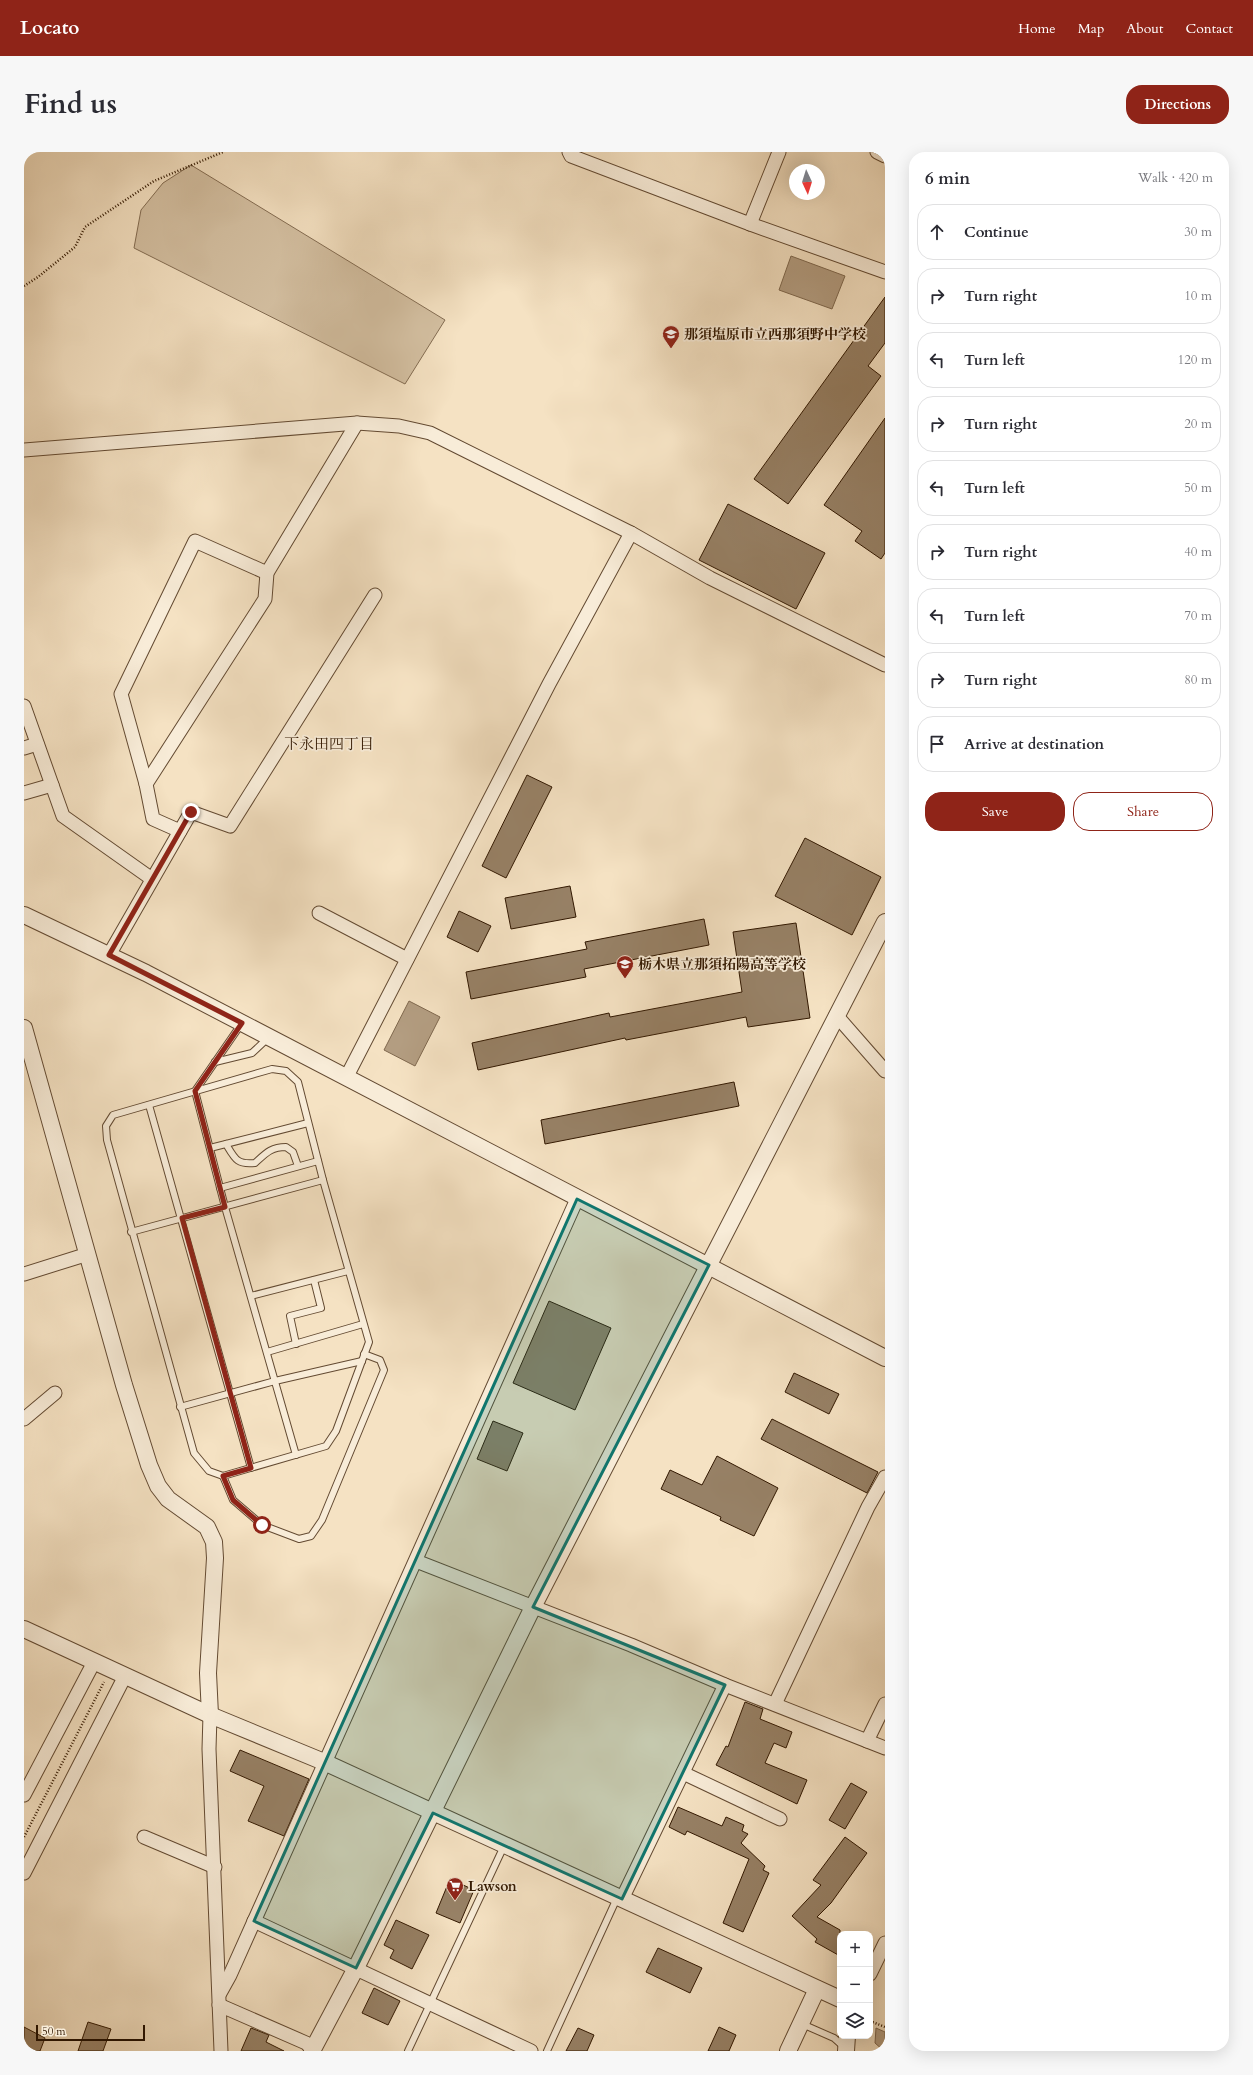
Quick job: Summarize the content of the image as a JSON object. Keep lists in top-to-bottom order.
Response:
{
  "districts": ["下永田四丁目"],
  "places": {
    "school or university": ["那須塩原市立西那須野中学校", "栃木県立那須拓陽高等学校"],
    "supermarket": ["Lawson"]
  },
  "scale_bar": "50 m",
  "north": "bottom",
  "page": {
    "header": "Locato",
    "nav": [
      "Home",
      "Map",
      "About",
      "Contact"
    ],
    "title": "Find us",
    "buttons": [
      "Directions",
      ["Save", "Share"]
    ],
    "heading": ["6 min", "Walk · 420 m"],
    "list": [
      ["Continue", "30 m"],
      ["Turn right", "10 m"],
      ["Turn left", "120 m"],
      ["Turn right", "20 m"],
      ["Turn left", "50 m"],
      ["Turn right", "40 m"],
      ["Turn left", "70 m"],
      ["Turn right", "80 m"],
      "Arrive at destination"
    ],
    "map_buttons": ["+", "−"],
    "scale": "50 m"
  }
}
